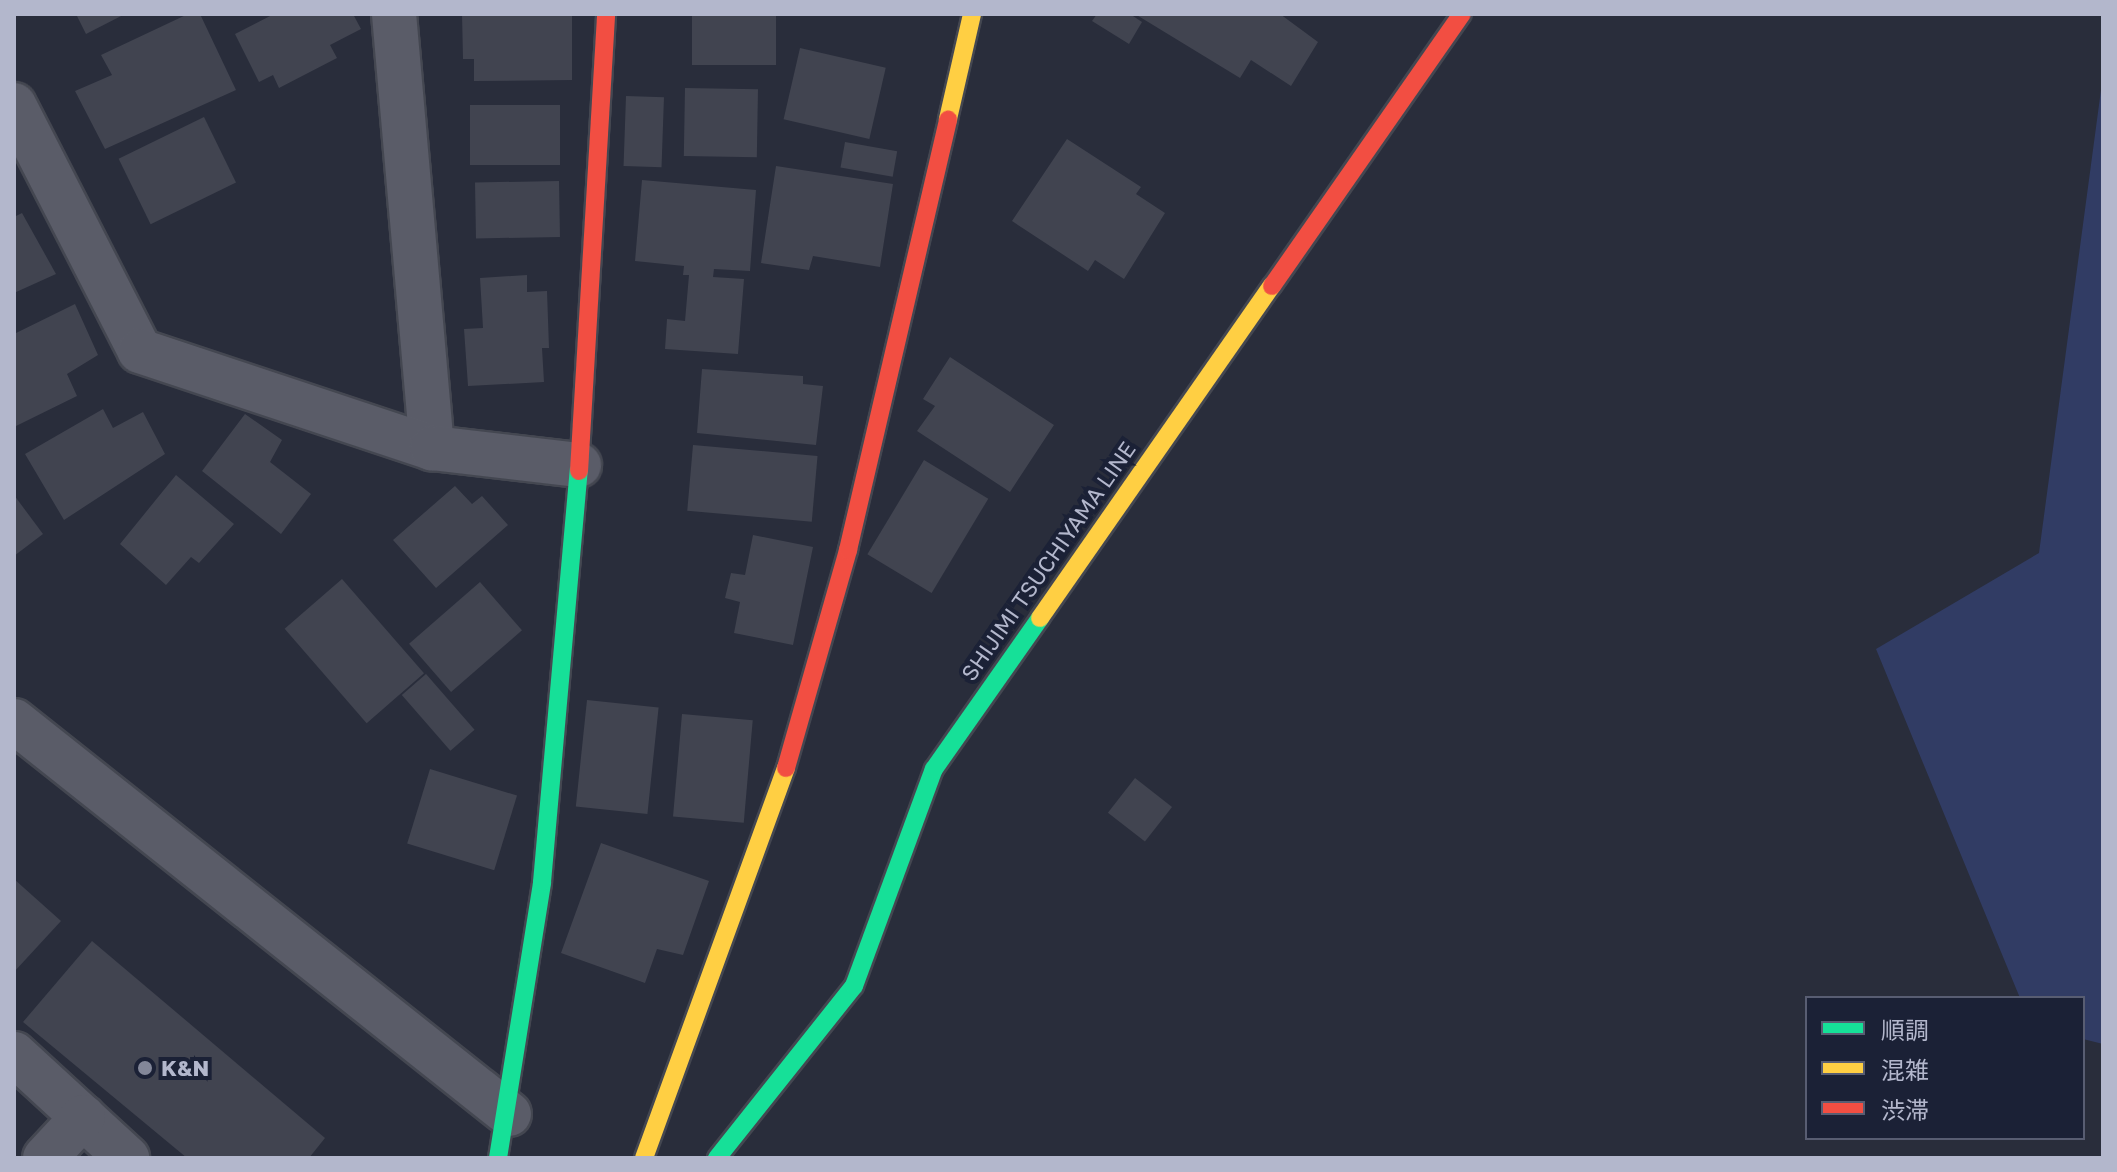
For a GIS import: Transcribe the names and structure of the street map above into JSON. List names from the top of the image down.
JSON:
{
  "streets": {
    "street": ["SHIJIMI TSUCHIYAMA LINE"]
  },
  "places": ["K&N"],
  "legend": ["順調", "混雑", "渋滞"]
}
